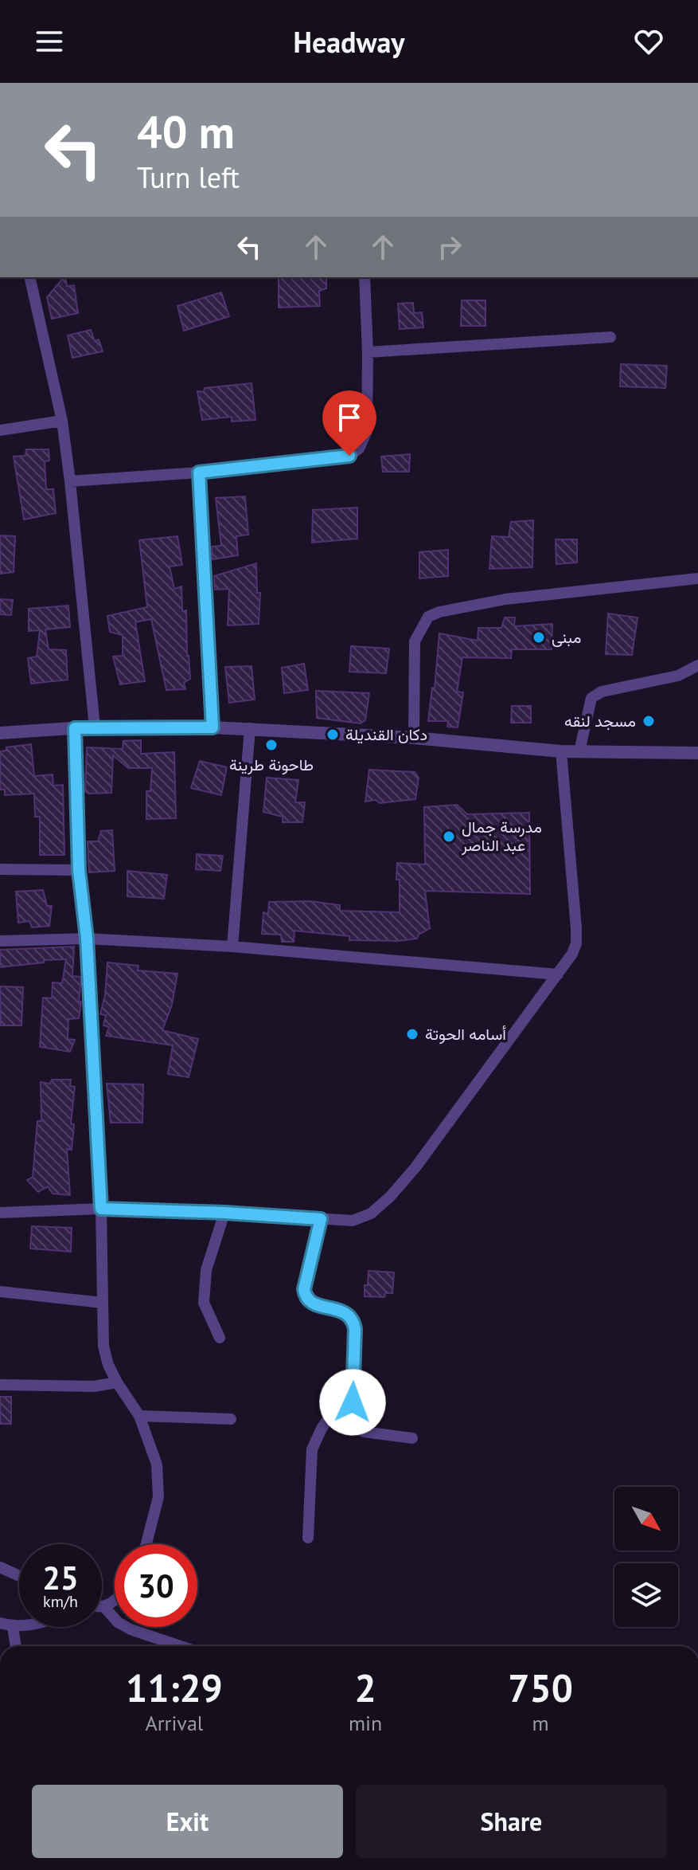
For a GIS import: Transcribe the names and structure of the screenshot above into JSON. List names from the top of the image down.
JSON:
{
  "places": [
    "مبنى",
    "مسجد لنقه",
    "دكان القنديلة",
    "طاحونة طرينة",
    "مدرسة جمال عبد الناصر",
    "أسامه الحوتة"
  ],
  "north": "bottom right",
  "page": {
    "header": "Headway",
    "turn": ["40 m", "Turn left"],
    "speed": "25 km/h",
    "limit": "30",
    "eta": [
      "11:29",
      "Arrival",
      "2",
      "min",
      "750",
      "m"
    ],
    "buttons": ["Exit", "Share"]
  }
}
